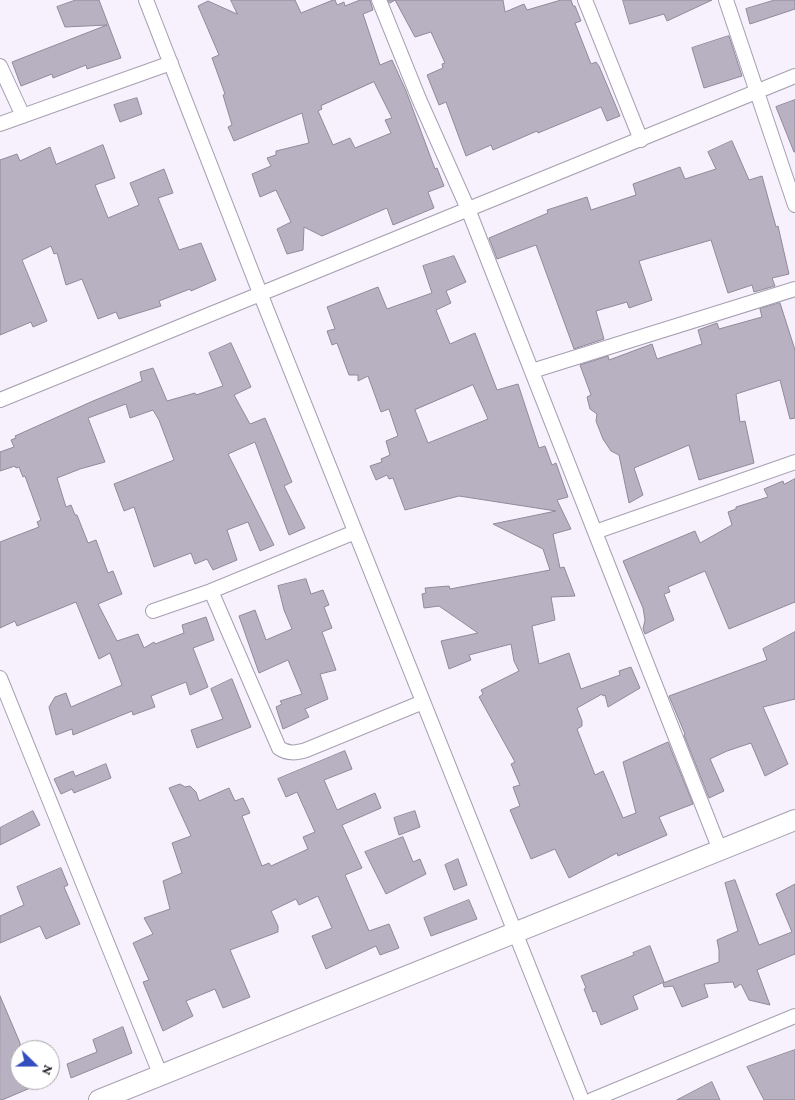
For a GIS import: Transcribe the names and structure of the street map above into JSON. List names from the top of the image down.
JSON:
{
  "north": "right"
}
